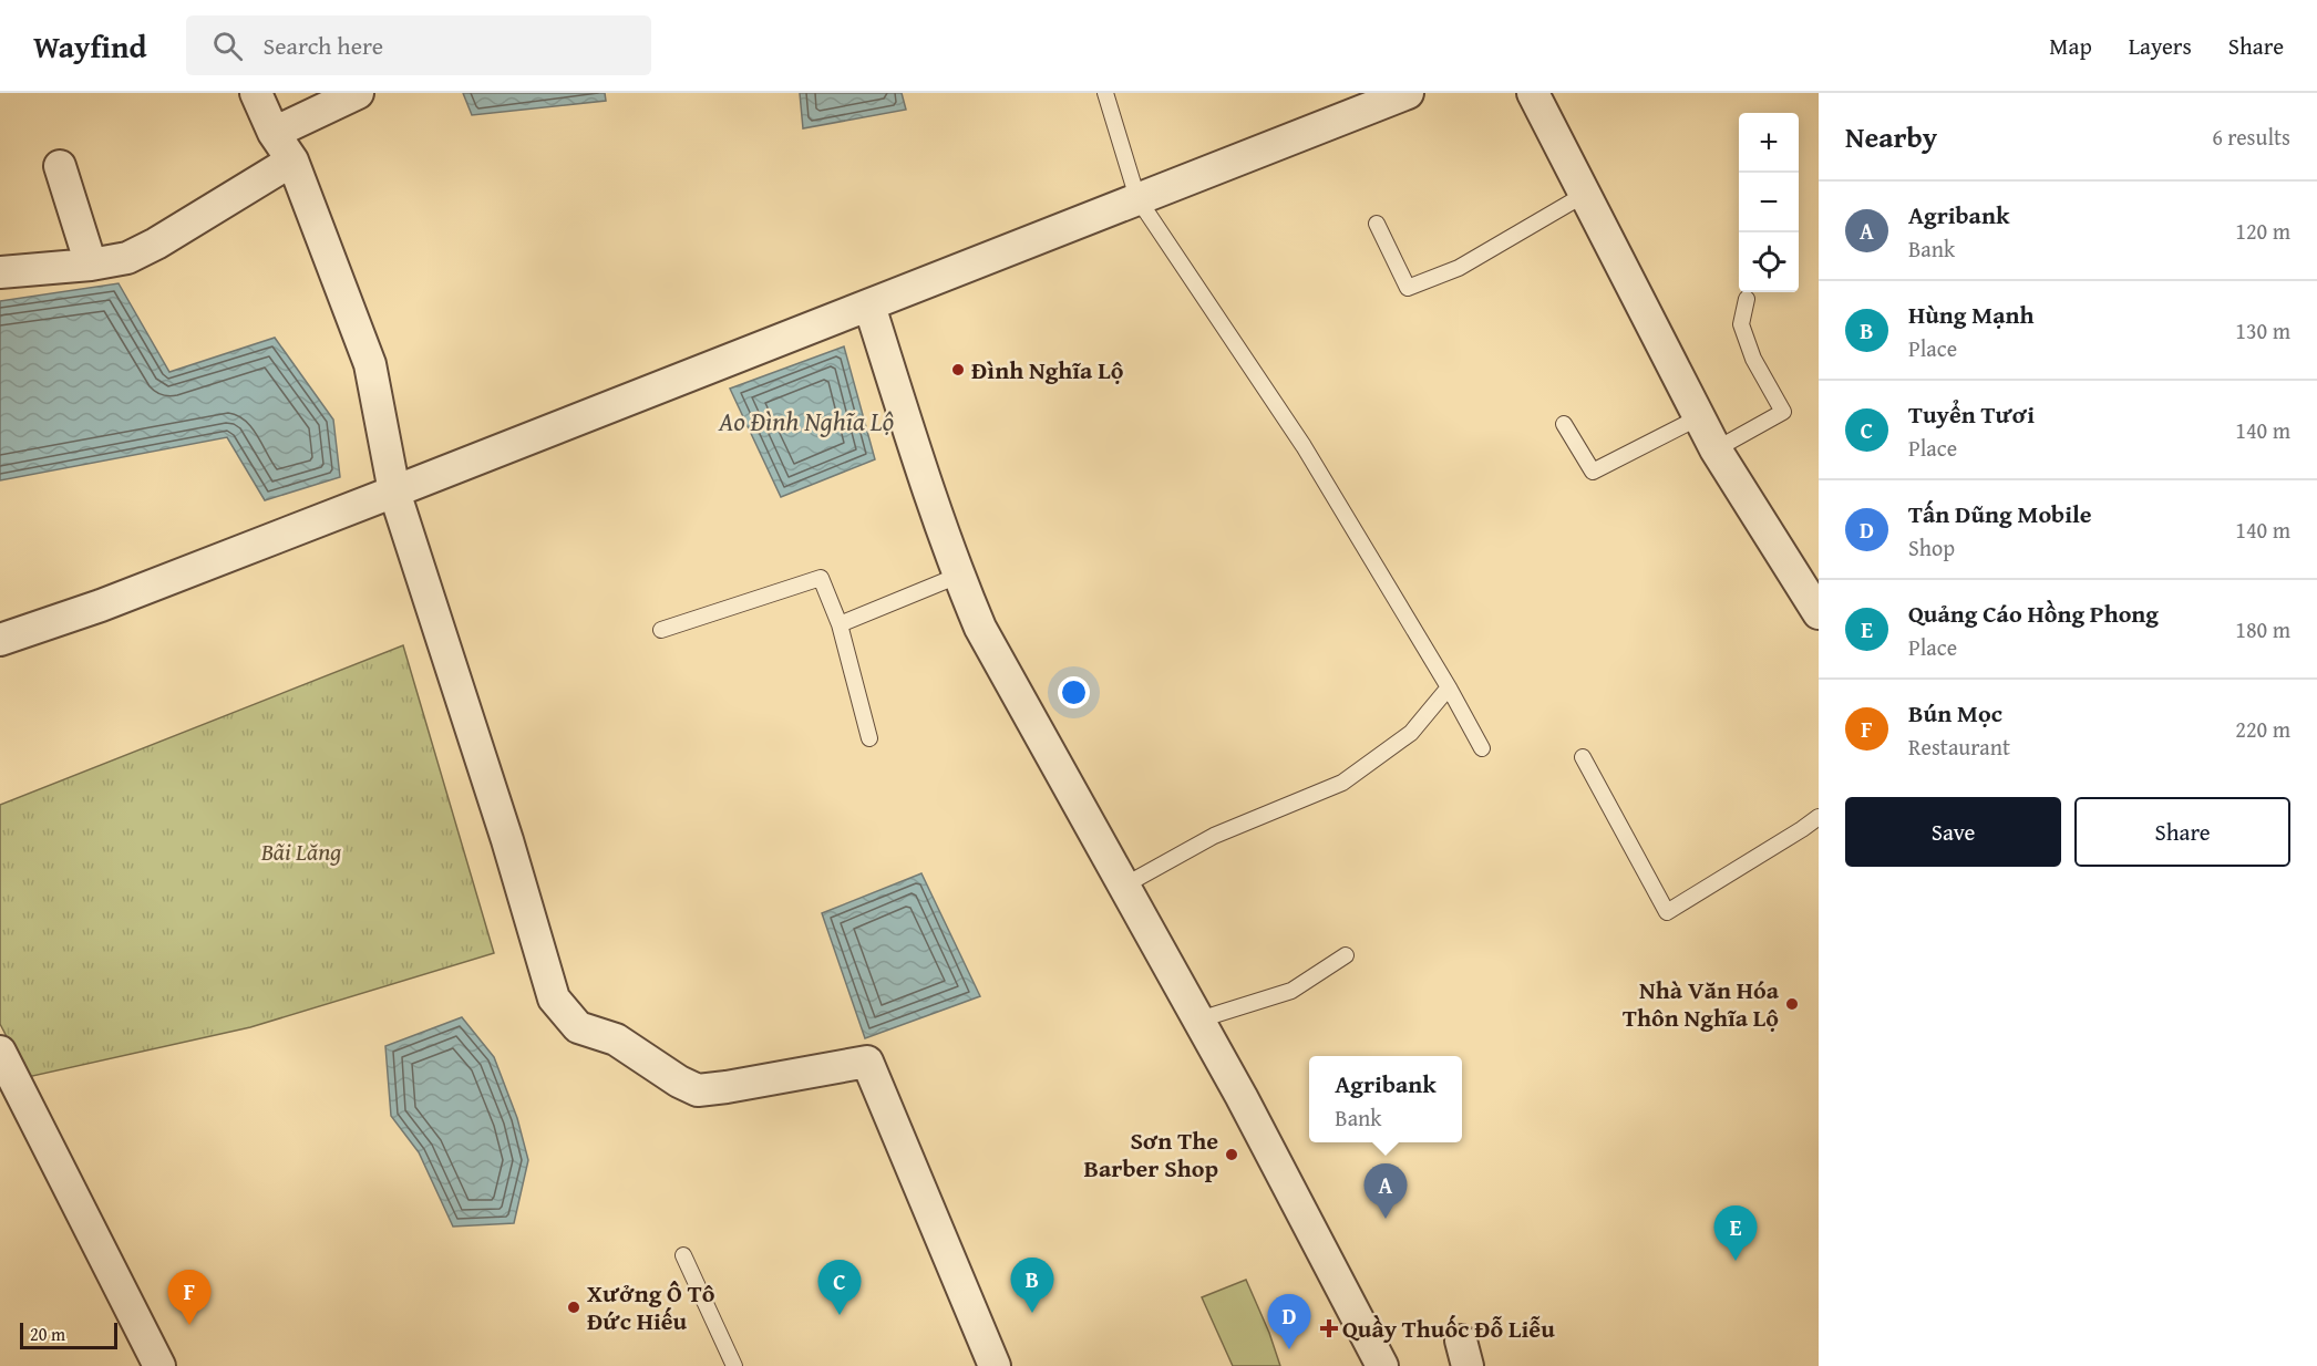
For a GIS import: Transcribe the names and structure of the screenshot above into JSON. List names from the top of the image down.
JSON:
{
  "water": ["Ao Đình Nghĩa Lộ"],
  "parks": ["Bãi Lăng"],
  "places": {
    "other": [
      "Đình Nghĩa Lộ",
      "Nhà Văn Hóa Thôn Nghĩa Lộ",
      "Sơn The Barber Shop",
      "Xưởng Ô Tô Đức Hiếu"
    ],
    "health": ["Quầy Thuốc Đỗ Liễu"]
  },
  "scale_bar": "20 m",
  "page": {
    "header": "Wayfind",
    "search": "Search here",
    "nav": ["Map", "Layers", "Share"],
    "heading": ["Nearby", "6 results"],
    "map_buttons": ["+", "−"],
    "list": [
      {
        "mark": "A",
        "name": "Agribank",
        "note": "Bank",
        "value": "120 m"
      },
      {
        "mark": "B",
        "name": "Hùng Mạnh",
        "note": "Place",
        "value": "130 m"
      },
      {
        "mark": "C",
        "name": "Tuyển Tươi",
        "note": "Place",
        "value": "140 m"
      },
      {
        "mark": "D",
        "name": "Tấn Dũng Mobile",
        "note": "Shop",
        "value": "140 m"
      },
      {
        "mark": "E",
        "name": "Quảng Cáo Hồng Phong",
        "note": "Place",
        "value": "180 m"
      },
      {
        "mark": "F",
        "name": "Bún Mọc",
        "note": "Restaurant",
        "value": "220 m"
      }
    ],
    "buttons": ["Save", "Share"],
    "popup": ["Agribank", "Bank"],
    "pins": [
      "A",
      "E",
      "B",
      "C",
      "F",
      "D"
    ],
    "scale": "20 m"
  }
}
